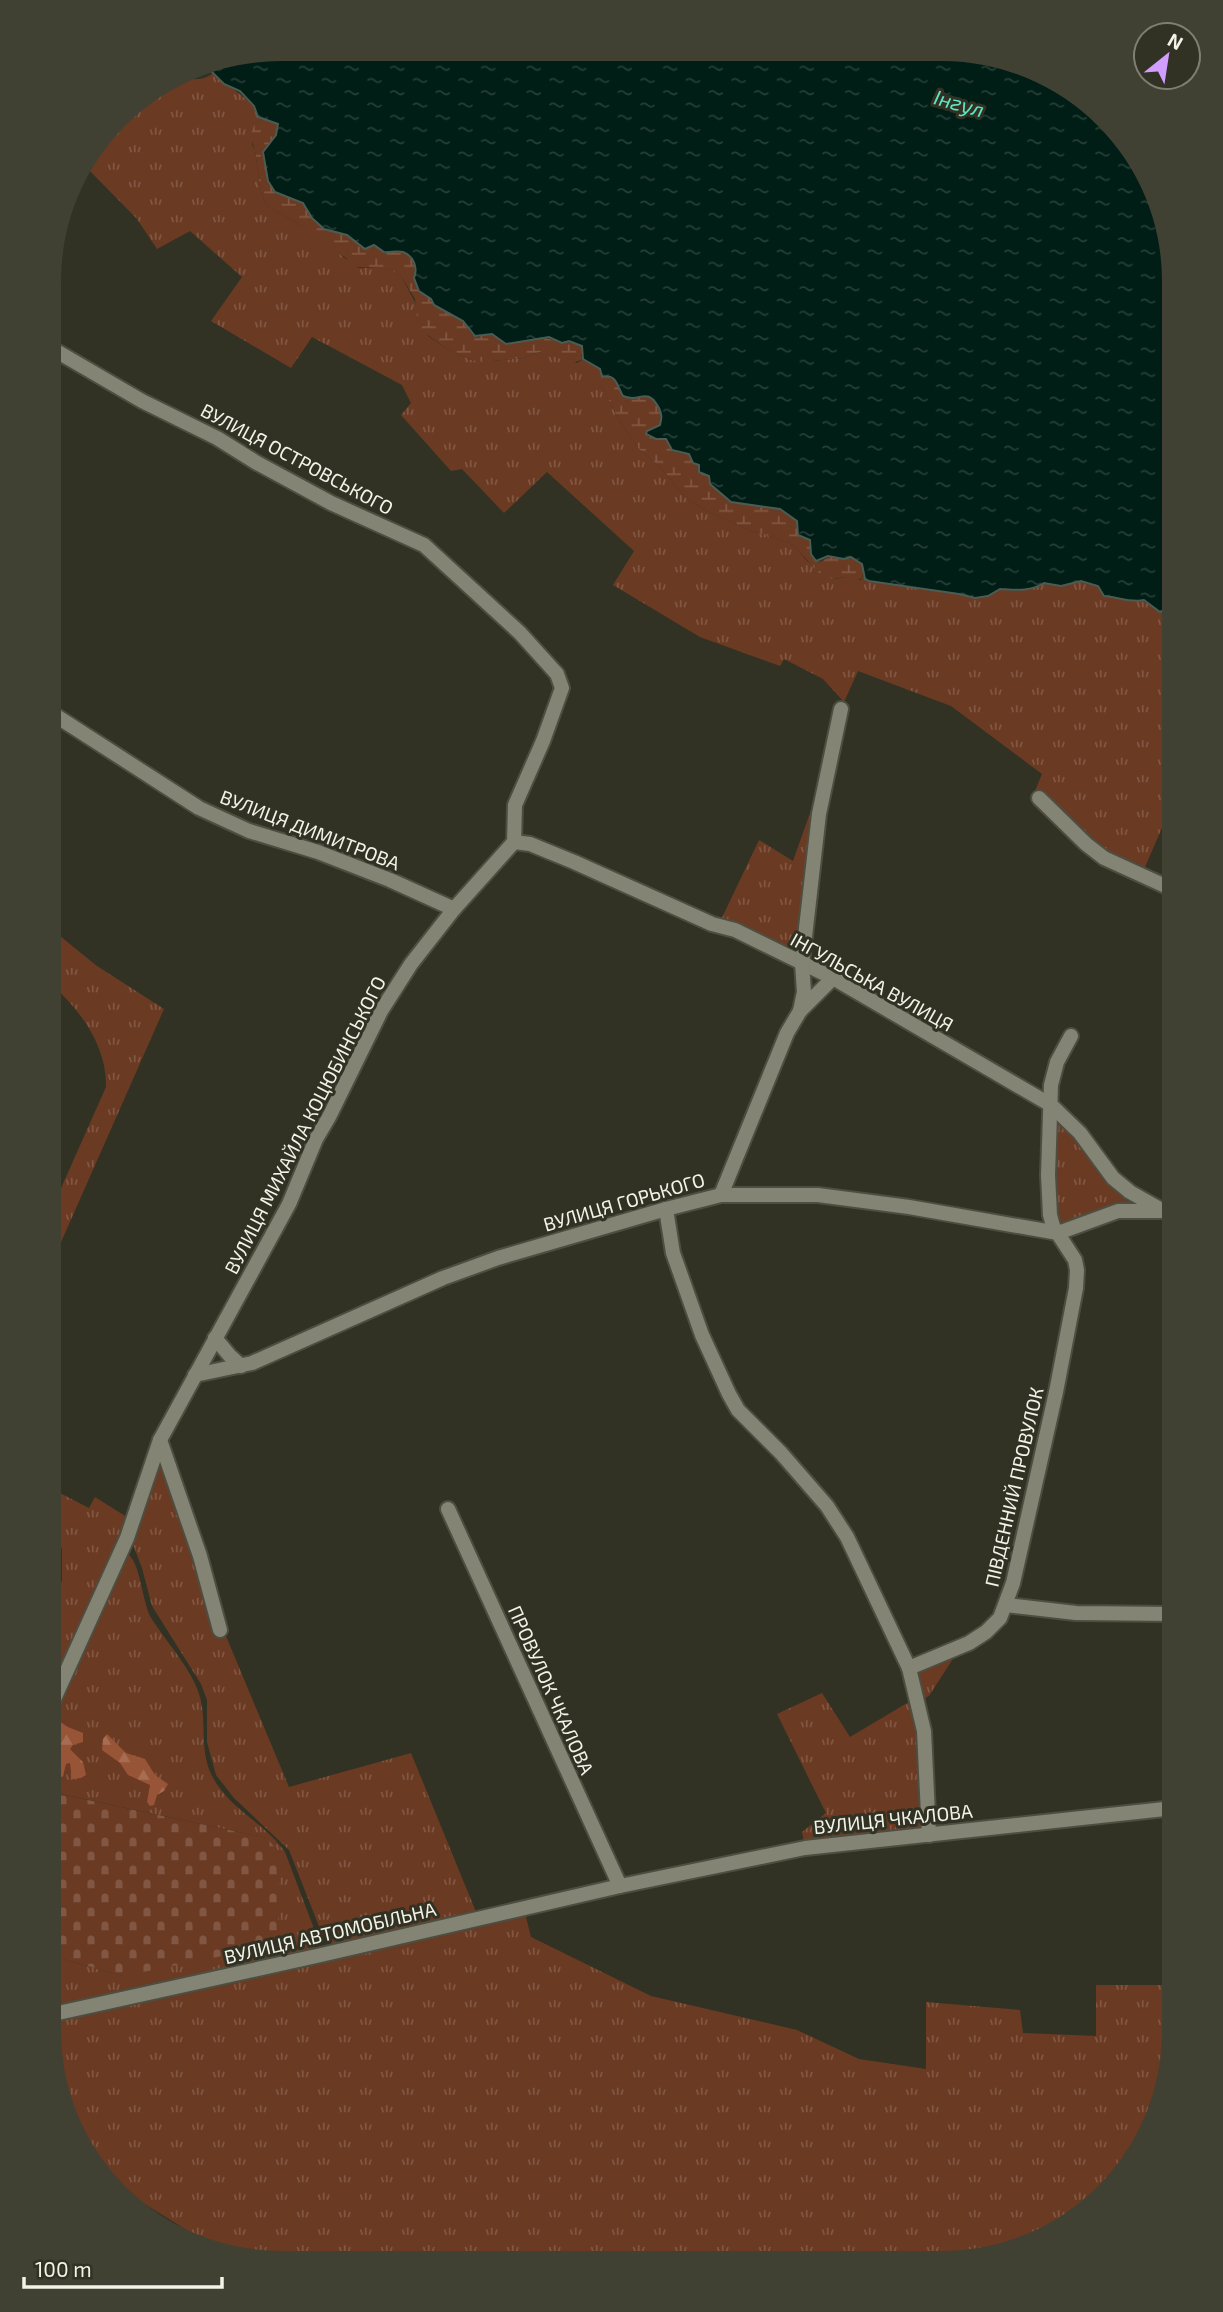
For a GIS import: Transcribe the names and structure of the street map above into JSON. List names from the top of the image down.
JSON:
{
  "streets": {
    "street": [
      "ВУЛИЦЯ ОСТРОВСЬКОГО",
      "ВУЛИЦЯ ДИМИТРОВА",
      "ІНГУЛЬСЬКА ВУЛИЦЯ",
      "ВУЛИЦЯ МИХАЙЛА КОЦЮБИНСЬКОГО",
      "ВУЛИЦЯ ГОРЬКОГО",
      "ПІВДЕННИЙ ПРОВУЛОК",
      "ПРОВУЛОК ЧКАЛОВА",
      "ВУЛИЦЯ ЧКАЛОВА",
      "ВУЛИЦЯ АВТОМОБІЛЬНА"
    ]
  },
  "crossings": [
    ["ВУЛИЦЯ ОСТРОВСЬКОГО", "ІНГУЛЬСЬКА ВУЛИЦЯ"],
    ["ВУЛИЦЯ ОСТРОВСЬКОГО", "ВУЛИЦЯ МИХАЙЛА КОЦЮБИНСЬКОГО"],
    ["ВУЛИЦЯ ДИМИТРОВА", "ВУЛИЦЯ МИХАЙЛА КОЦЮБИНСЬКОГО"],
    ["ІНГУЛЬСЬКА ВУЛИЦЯ", "ВУЛИЦЯ МИХАЙЛА КОЦЮБИНСЬКОГО"],
    ["ВУЛИЦЯ МИХАЙЛА КОЦЮБИНСЬКОГО", "ВУЛИЦЯ ГОРЬКОГО"],
    ["ПРОВУЛОК ЧКАЛОВА", "ВУЛИЦЯ ЧКАЛОВА"],
    ["ПРОВУЛОК ЧКАЛОВА", "ВУЛИЦЯ АВТОМОБІЛЬНА"],
    ["ВУЛИЦЯ ЧКАЛОВА", "ВУЛИЦЯ АВТОМОБІЛЬНА"]
  ],
  "water": ["Інгул"],
  "scale_bar": "100 m",
  "north": "top right"
}
